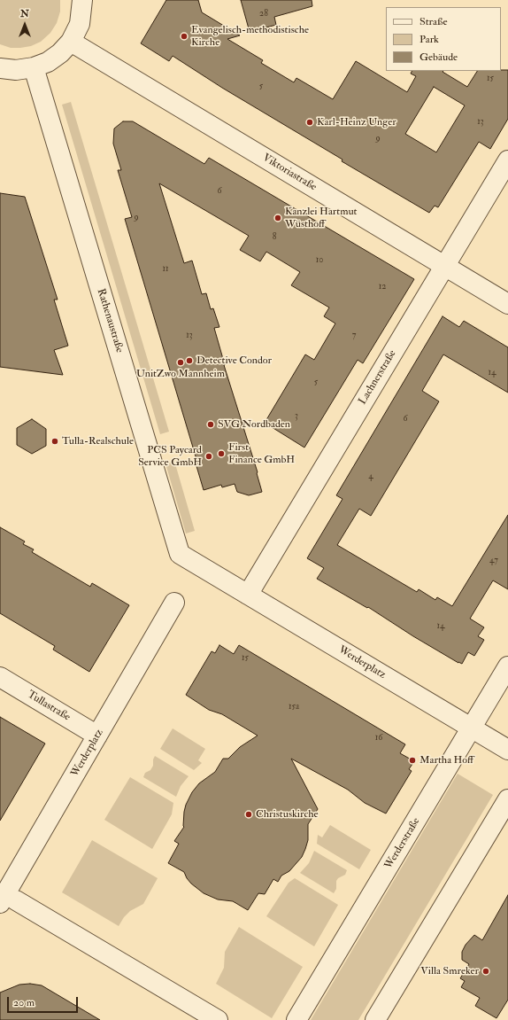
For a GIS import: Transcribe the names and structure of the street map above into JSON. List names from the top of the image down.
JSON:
{
  "streets": {
    "street": [
      "Viktoriastraße",
      "Rathenaustraße",
      "Lachnerstraße",
      "Werderplatz",
      "Tullastraße",
      "Werderstraße"
    ]
  },
  "crossings": [
    ["Viktoriastraße", "Lachnerstraße"],
    ["Rathenaustraße", "Werderplatz"],
    ["Lachnerstraße", "Werderplatz"],
    ["Werderplatz", "Tullastraße"],
    ["Werderplatz", "Werderstraße"]
  ],
  "places": [
    "Evangelisch-methodistische Kirche",
    "Karl-Heinz Unger",
    "Kanzlei Hartmut Wüsthoff",
    "Detective Condor",
    "UnitZwo Mannheim",
    "SVG Nordbaden",
    "Tulla-Realschule",
    "First Finance GmbH",
    "PCS Paycard Service GmbH",
    "Martha Hoff",
    "Christuskirche",
    "Villa Smreker"
  ],
  "house_numbers": [
    "28",
    "15",
    "5",
    "13",
    "9",
    "6",
    "9",
    "8",
    "10",
    "11",
    "12",
    "13",
    "7",
    "14",
    "5",
    "3",
    "6",
    "4",
    "47",
    "14",
    "15",
    "15a",
    "16"
  ],
  "legend": ["Straße", "Park", "Gebäude"],
  "scale_bar": "20 m",
  "north": "top"
}
